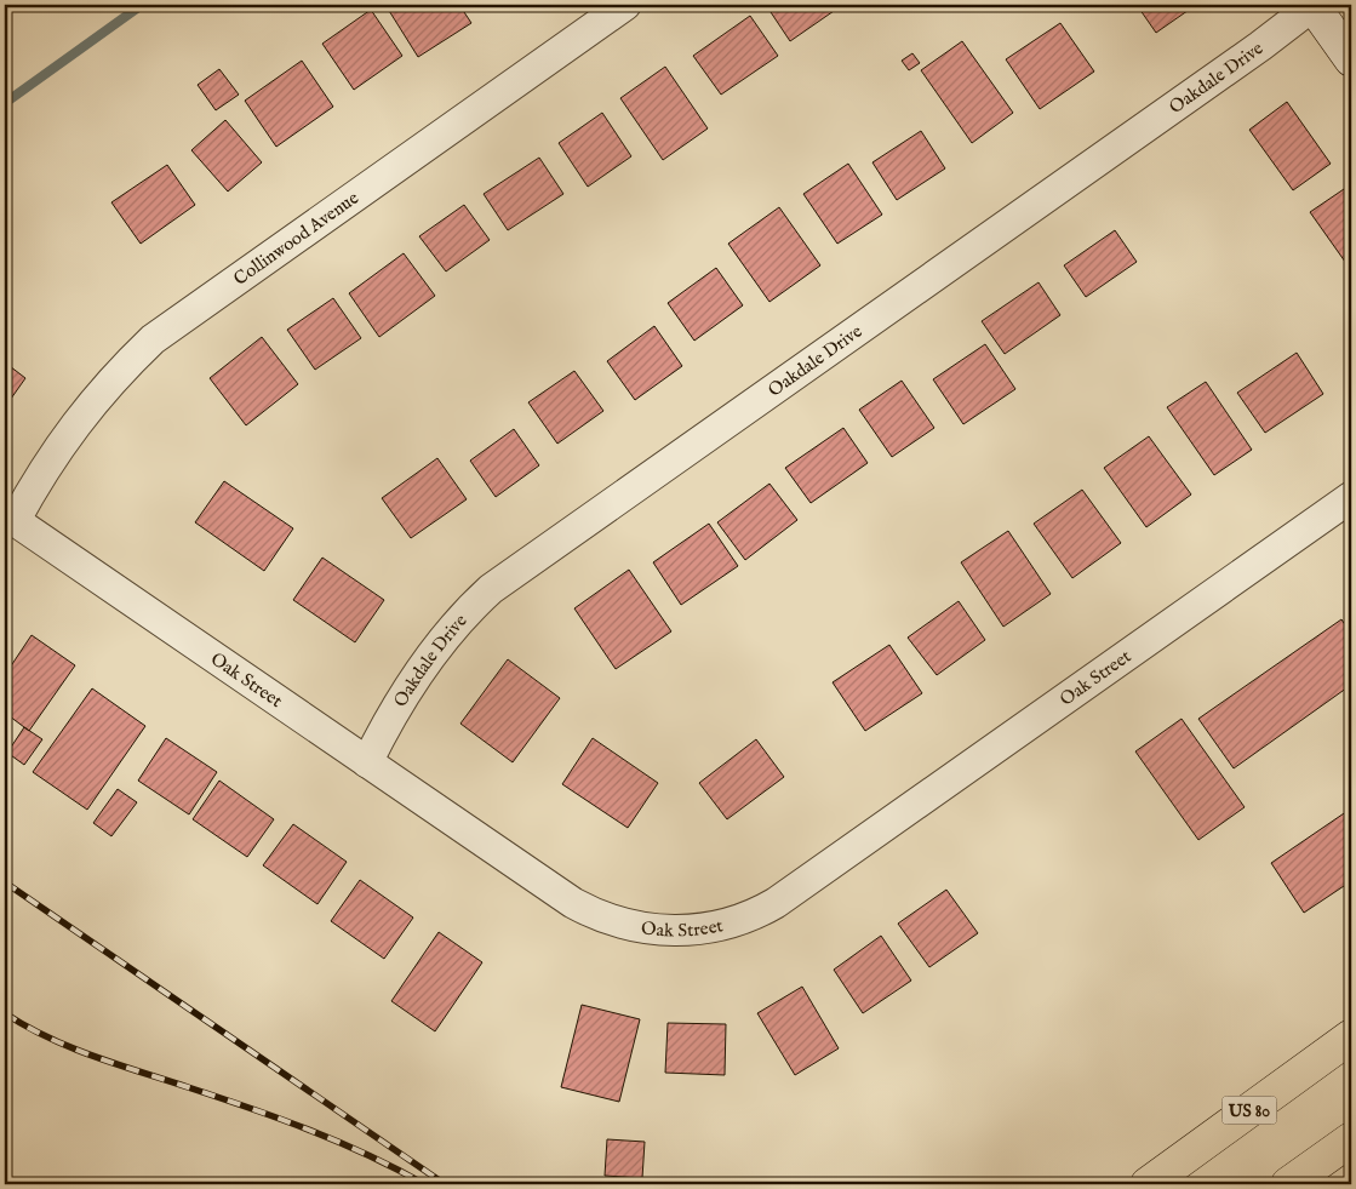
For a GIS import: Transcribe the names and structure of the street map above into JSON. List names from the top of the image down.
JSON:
{
  "streets": {
    "highway": ["US 80"],
    "street": ["Oakdale Drive", "Collinwood Avenue", "Oak Street"]
  },
  "crossings": [
    ["Oakdale Drive", "Oak Street"],
    ["Collinwood Avenue", "Oak Street"]
  ]
}
